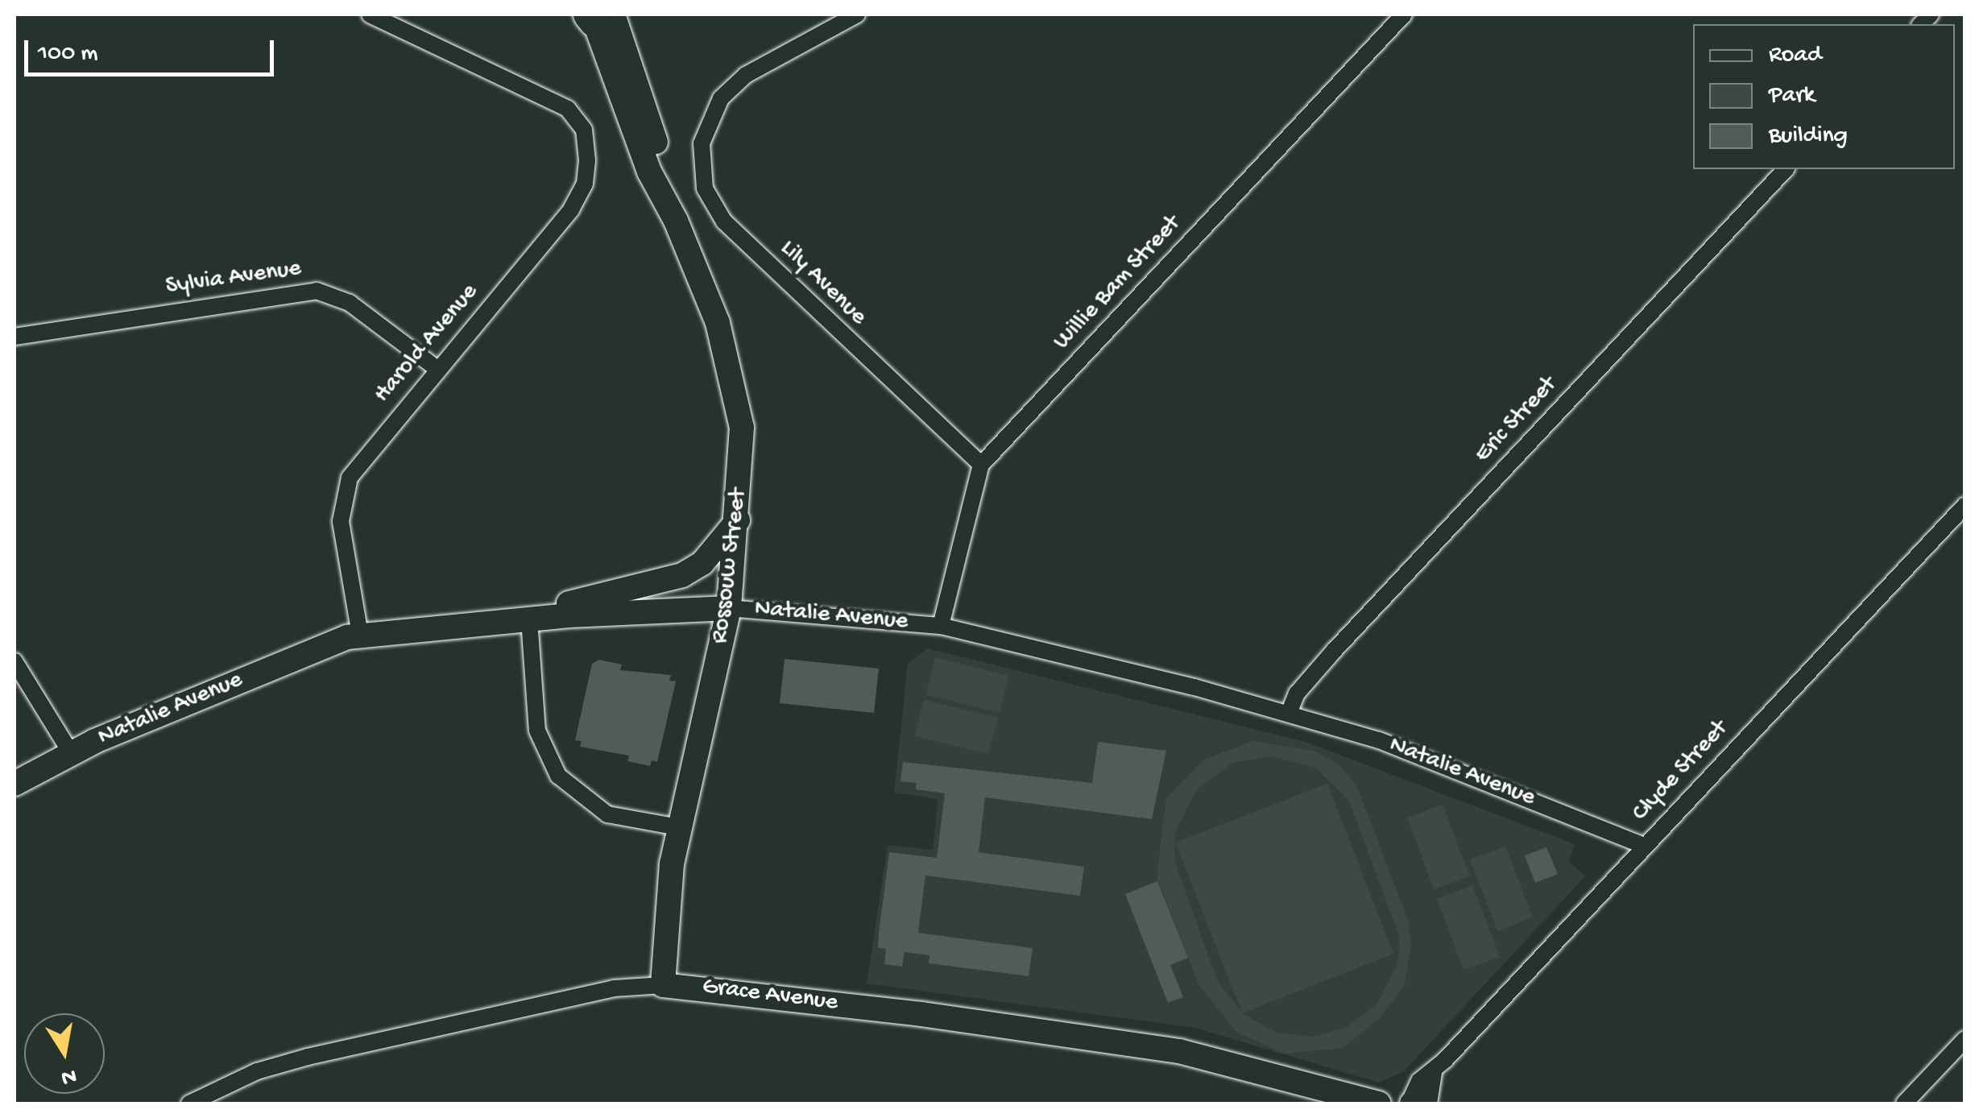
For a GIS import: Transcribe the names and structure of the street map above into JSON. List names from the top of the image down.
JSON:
{
  "streets": {
    "street": [
      "Sylvia Avenue",
      "Lily Avenue",
      "Willie Bam Street",
      "Harold Avenue",
      "Eric Street",
      "Rossouw Street",
      "Natalie Avenue",
      "Clyde Street",
      "Grace Avenue"
    ]
  },
  "crossings": [
    ["Sylvia Avenue", "Harold Avenue"],
    ["Lily Avenue", "Willie Bam Street"],
    ["Willie Bam Street", "Natalie Avenue"],
    ["Harold Avenue", "Natalie Avenue"],
    ["Eric Street", "Natalie Avenue"],
    ["Rossouw Street", "Natalie Avenue"],
    ["Rossouw Street", "Grace Avenue"],
    ["Natalie Avenue", "Clyde Street"]
  ],
  "legend": ["Road", "Park", "Building"],
  "scale_bar": "100 m",
  "north": "bottom"
}
